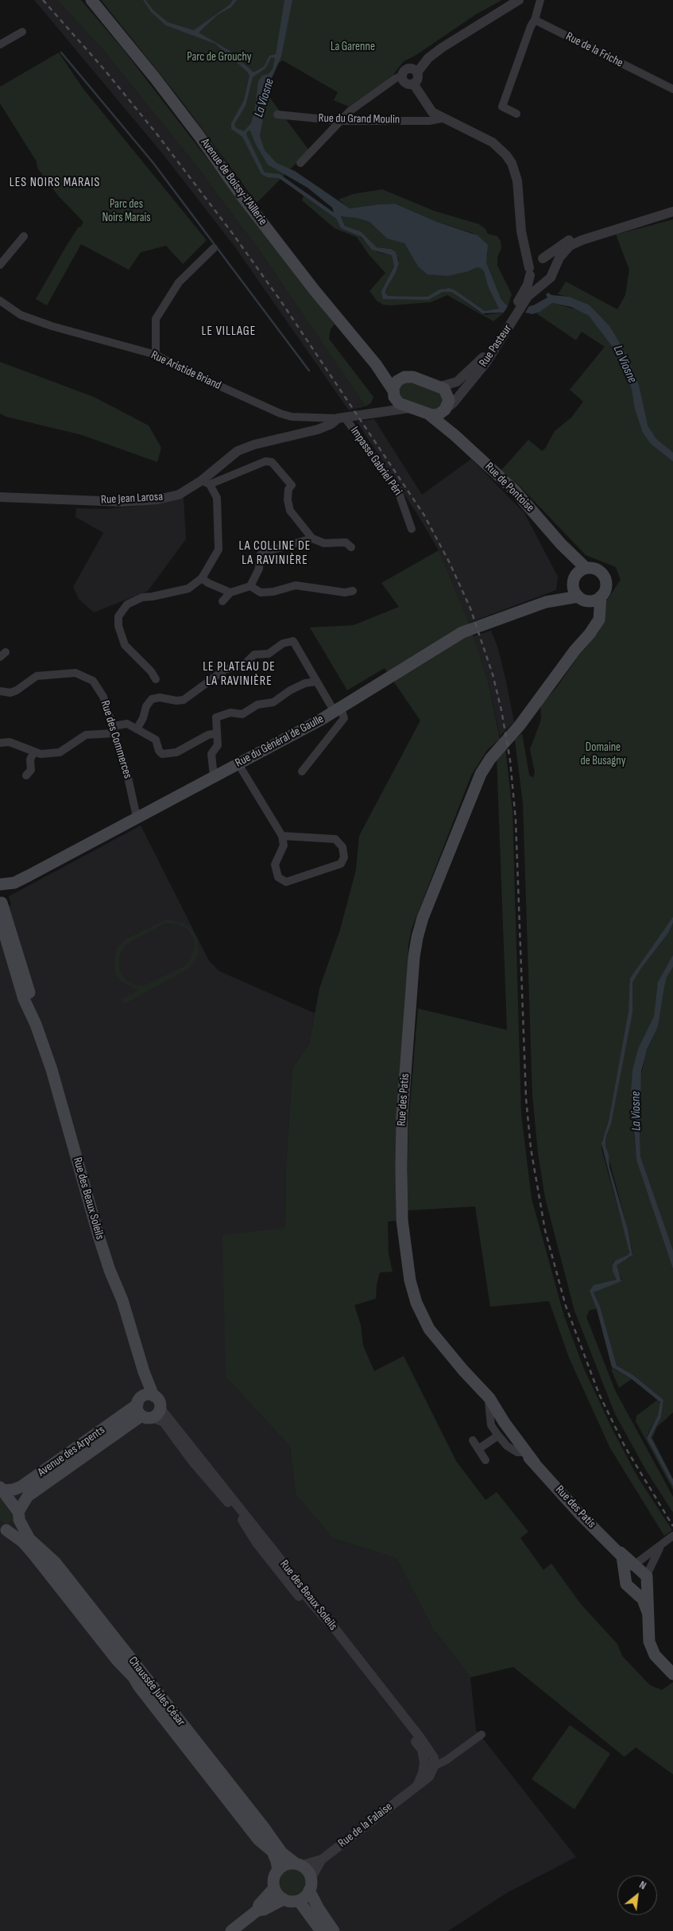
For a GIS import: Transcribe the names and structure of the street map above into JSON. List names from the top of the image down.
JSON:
{
  "streets": {
    "main road": [
      "Avenue de Boissy-l'Aillerie",
      "Rue de Pontoise",
      "Rue du Général de Gaulle",
      "Rue des Patis",
      "Rue des Beaux Soleils",
      "Avenue des Arpents",
      "Chaussée Jules César"
    ],
    "street": [
      "Rue de la Friche",
      "Rue du Grand Moulin",
      "Rue Pasteur",
      "Rue Aristide Briand",
      "Impasse Gabriel Péri",
      "Rue Jean Larosa",
      "Rue des Commerces",
      "Rue de la Falaise"
    ]
  },
  "crossings": [
    ["Avenue de Boissy-l'Aillerie", "Rue Pasteur"],
    ["Avenue de Boissy-l'Aillerie", "Rue Aristide Briand"],
    ["Avenue de Boissy-l'Aillerie", "Rue de Pontoise"],
    ["Rue Aristide Briand", "Impasse Gabriel Péri"],
    ["Rue Aristide Briand", "Rue de Pontoise"],
    ["Rue Aristide Briand", "Rue Jean Larosa"],
    ["Impasse Gabriel Péri", "Rue Jean Larosa"],
    ["Rue de Pontoise", "Rue du Général de Gaulle"],
    ["Rue de Pontoise", "Rue des Patis"],
    ["Rue des Commerces", "Rue du Général de Gaulle"],
    ["Rue du Général de Gaulle", "Rue des Patis"],
    ["Rue du Général de Gaulle", "Rue des Beaux Soleils"],
    ["Rue des Beaux Soleils", "Avenue des Arpents"],
    ["Avenue des Arpents", "Chaussée Jules César"],
    ["Chaussée Jules César", "Rue de la Falaise"]
  ],
  "districts": [
    "LES NOIRS MARAIS",
    "LE VILLAGE",
    "LA COLLINE DE LA RAVINIÈRE",
    "LE PLATEAU DE LA RAVINIÈRE"
  ],
  "water": ["La Viosne"],
  "parks": [
    "La Garenne",
    "Parc de Grouchy",
    "Parc des Noirs Marais",
    "Domaine de Busagny"
  ],
  "north": "top right"
}
